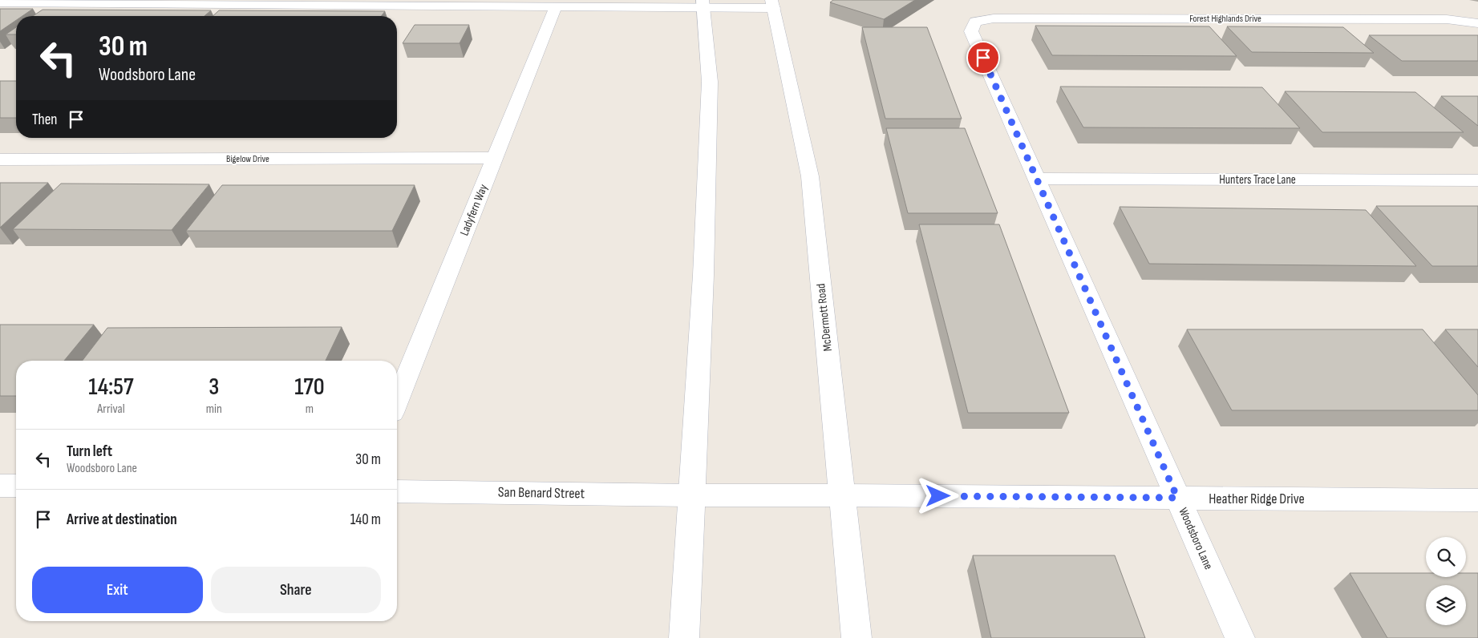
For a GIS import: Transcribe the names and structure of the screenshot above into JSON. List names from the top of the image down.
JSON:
{
  "streets": {
    "street": [
      "Forest Highlands Drive",
      "Bigelow Drive",
      "Hunters Trace Lane",
      "Ladyfern Way",
      "McDermott Road",
      "San Benard Street",
      "Heather Ridge Drive",
      "Woodsboro Lane"
    ]
  },
  "crossings": [
    ["Forest Highlands Drive", "Woodsboro Lane"],
    ["Bigelow Drive", "Ladyfern Way"],
    ["Hunters Trace Lane", "Woodsboro Lane"],
    ["McDermott Road", "San Benard Street"],
    ["McDermott Road", "Heather Ridge Drive"],
    ["San Benard Street", "Heather Ridge Drive"],
    ["Heather Ridge Drive", "Woodsboro Lane"]
  ],
  "page": {
    "turn": ["30 m", "Woodsboro Lane"],
    "then": "Then",
    "eta": [
      "14:57",
      "Arrival",
      "3",
      "min",
      "170",
      "m"
    ],
    "list": [
      {
        "name": "Turn left",
        "note": "Woodsboro Lane",
        "value": "30 m"
      },
      {
        "name": "Arrive at destination",
        "value": "140 m"
      }
    ],
    "buttons": ["Exit", "Share"]
  }
}
